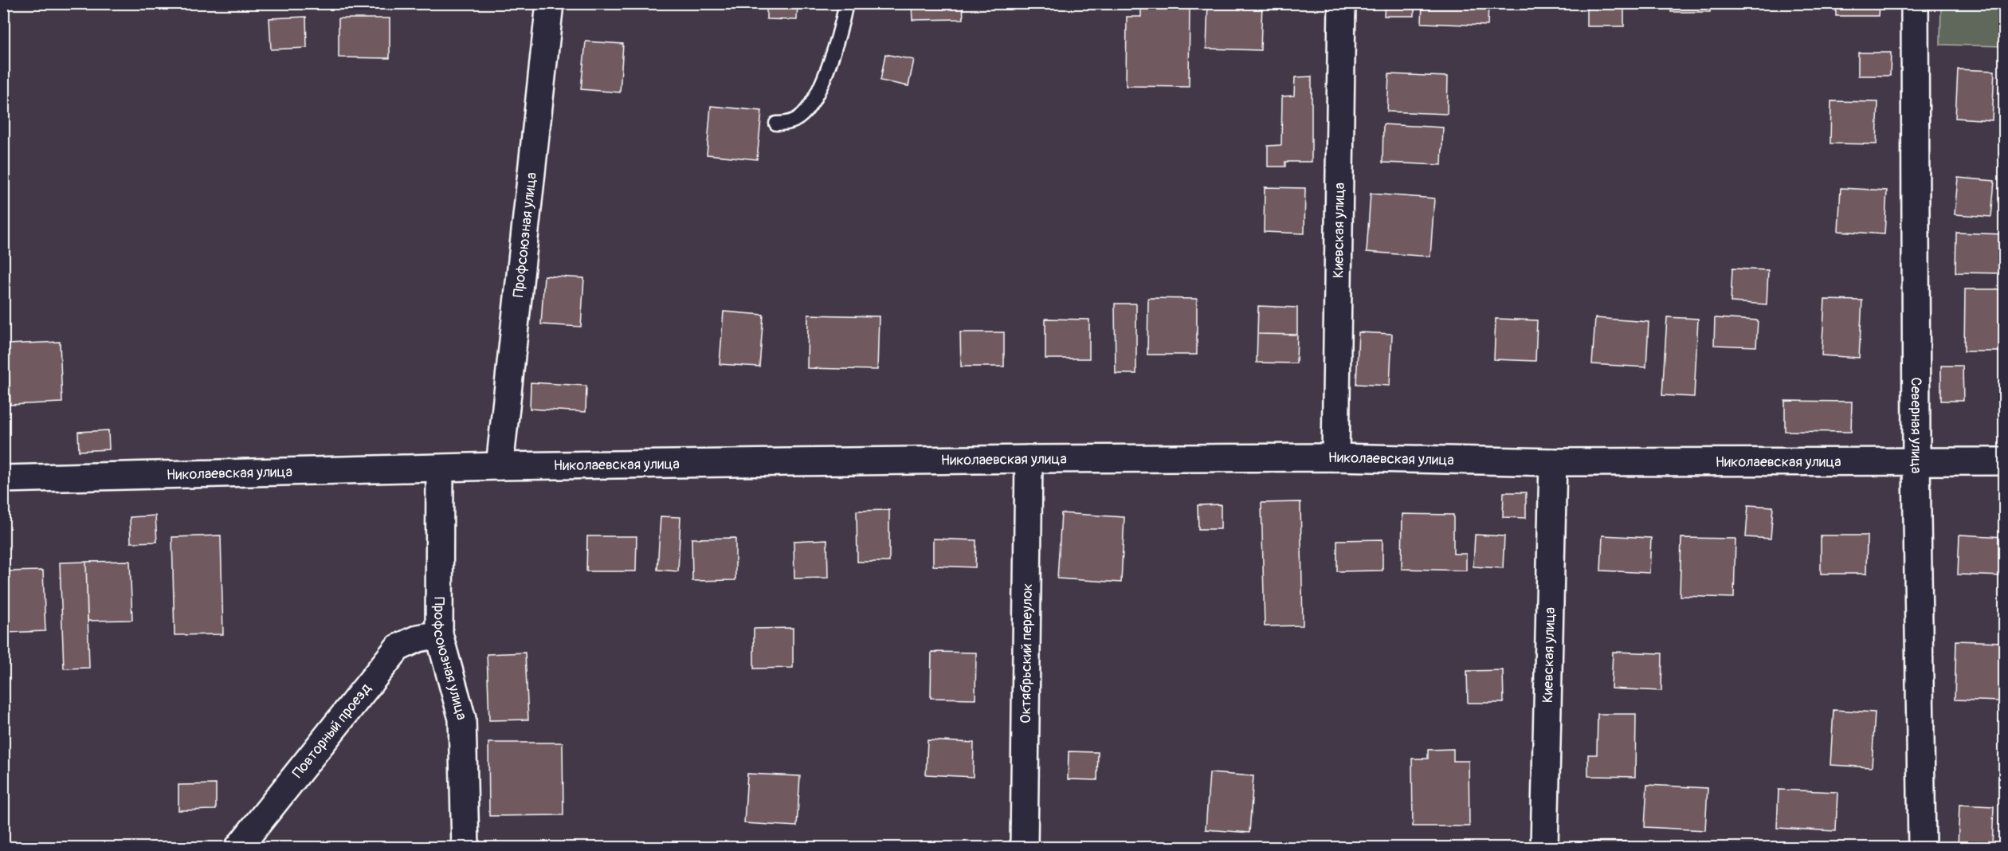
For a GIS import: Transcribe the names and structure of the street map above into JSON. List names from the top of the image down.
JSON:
{
  "streets": {
    "street": [
      "Киевская улица",
      "Профсоюзная улица",
      "Северная улица",
      "Николаевская улица",
      "Октябрьский переулок",
      "Повторный проезд"
    ]
  },
  "crossings": [
    ["Киевская улица", "Николаевская улица"],
    ["Профсоюзная улица", "Николаевская улица"],
    ["Профсоюзная улица", "Повторный проезд"],
    ["Северная улица", "Николаевская улица"],
    ["Николаевская улица", "Октябрьский переулок"]
  ]
}
